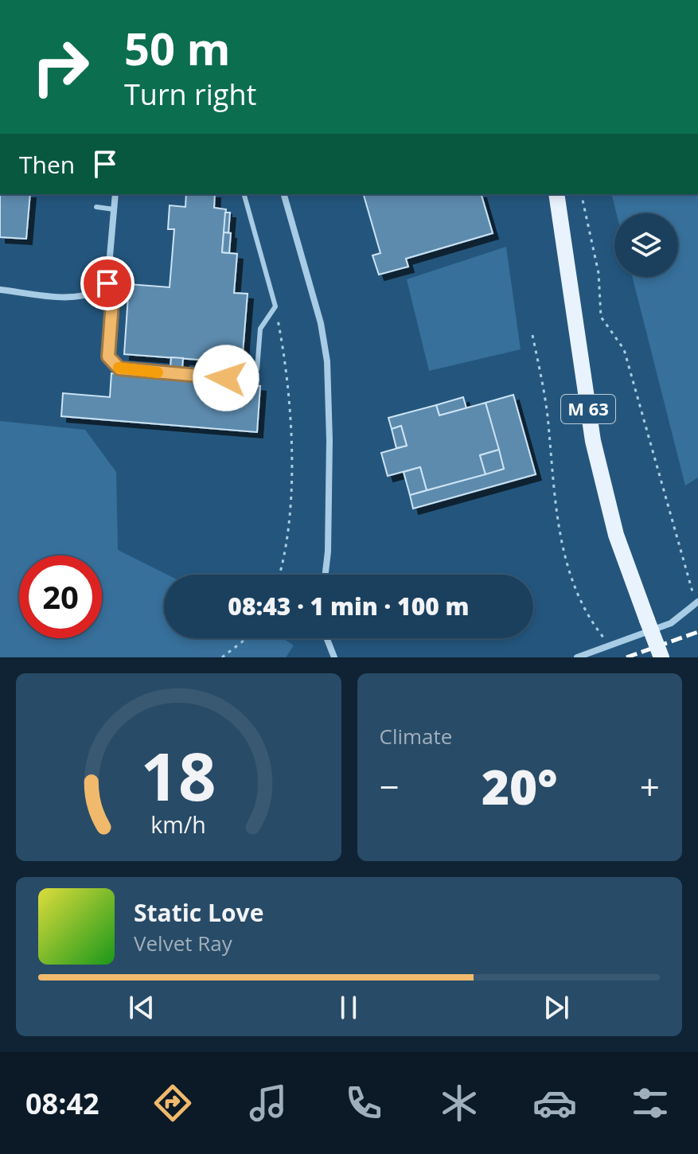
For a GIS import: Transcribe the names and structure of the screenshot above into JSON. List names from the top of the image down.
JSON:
{
  "streets": {
    "main road": ["M 63"]
  },
  "page": {
    "turn": ["50 m", "Turn right"],
    "then": "Then",
    "limit": "20",
    "trip": "08:43 · 1 min · 100 m",
    "tile": "Climate",
    "heat": ["−", "20°", "+"],
    "song": ["Static Love", "Velvet Ray"],
    "tabs": "08:42",
    "gauge": ["18", "km/h"]
  }
}
